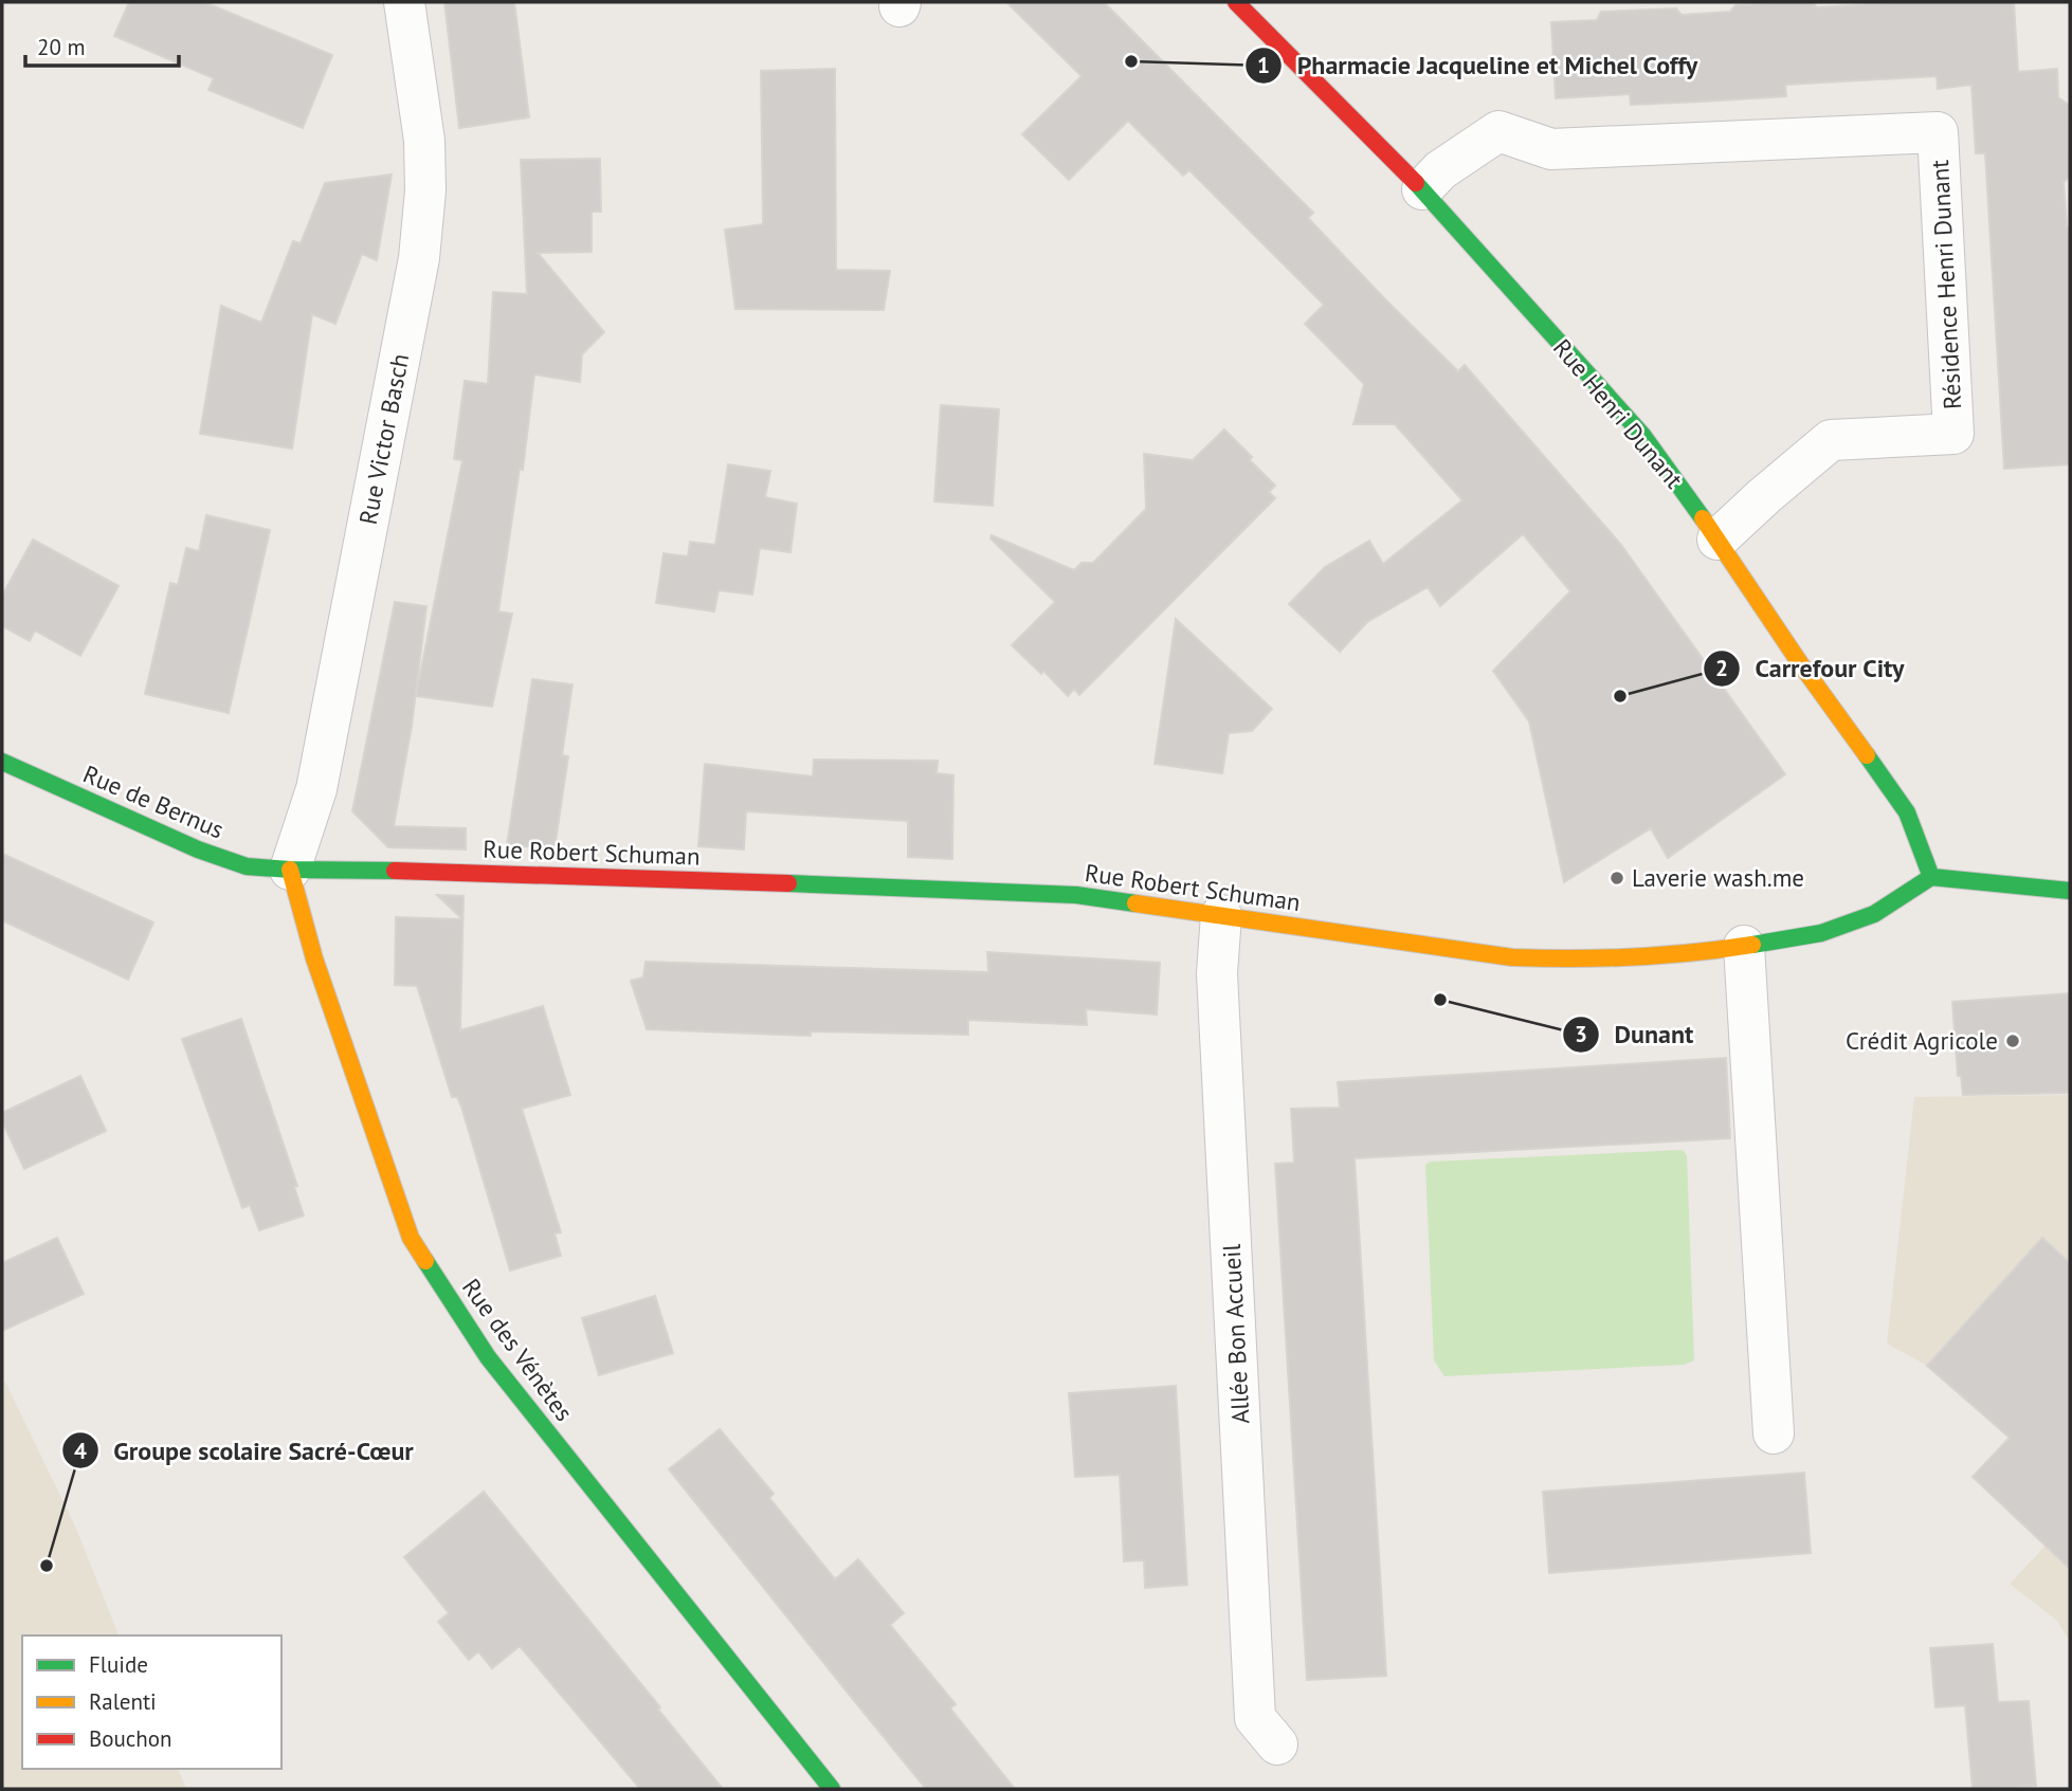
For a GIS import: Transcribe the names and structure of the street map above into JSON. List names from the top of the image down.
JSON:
{
  "streets": {
    "street": [
      "Résidence Henri Dunant",
      "Rue Henri Dunant",
      "Rue Victor Basch",
      "Rue de Bernus",
      "Rue Robert Schuman",
      "Allée Bon Accueil",
      "Rue des Vénètes"
    ]
  },
  "crossings": [
    ["Résidence Henri Dunant", "Rue Henri Dunant"],
    ["Rue Henri Dunant", "Rue Robert Schuman"],
    ["Rue Victor Basch", "Rue de Bernus"],
    ["Rue Victor Basch", "Rue Robert Schuman"],
    ["Rue Victor Basch", "Rue des Vénètes"],
    ["Rue de Bernus", "Rue Robert Schuman"],
    ["Rue de Bernus", "Rue des Vénètes"],
    ["Rue Robert Schuman", "Allée Bon Accueil"],
    ["Rue Robert Schuman", "Rue des Vénètes"]
  ],
  "places": [
    "Pharmacie Jacqueline et Michel Coffy",
    "Carrefour City",
    "Laverie wash.me",
    "Dunant",
    "Crédit Agricole",
    "Groupe scolaire Sacré-Cœur"
  ],
  "legend": ["Fluide", "Ralenti", "Bouchon"],
  "scale_bar": "20 m"
}
